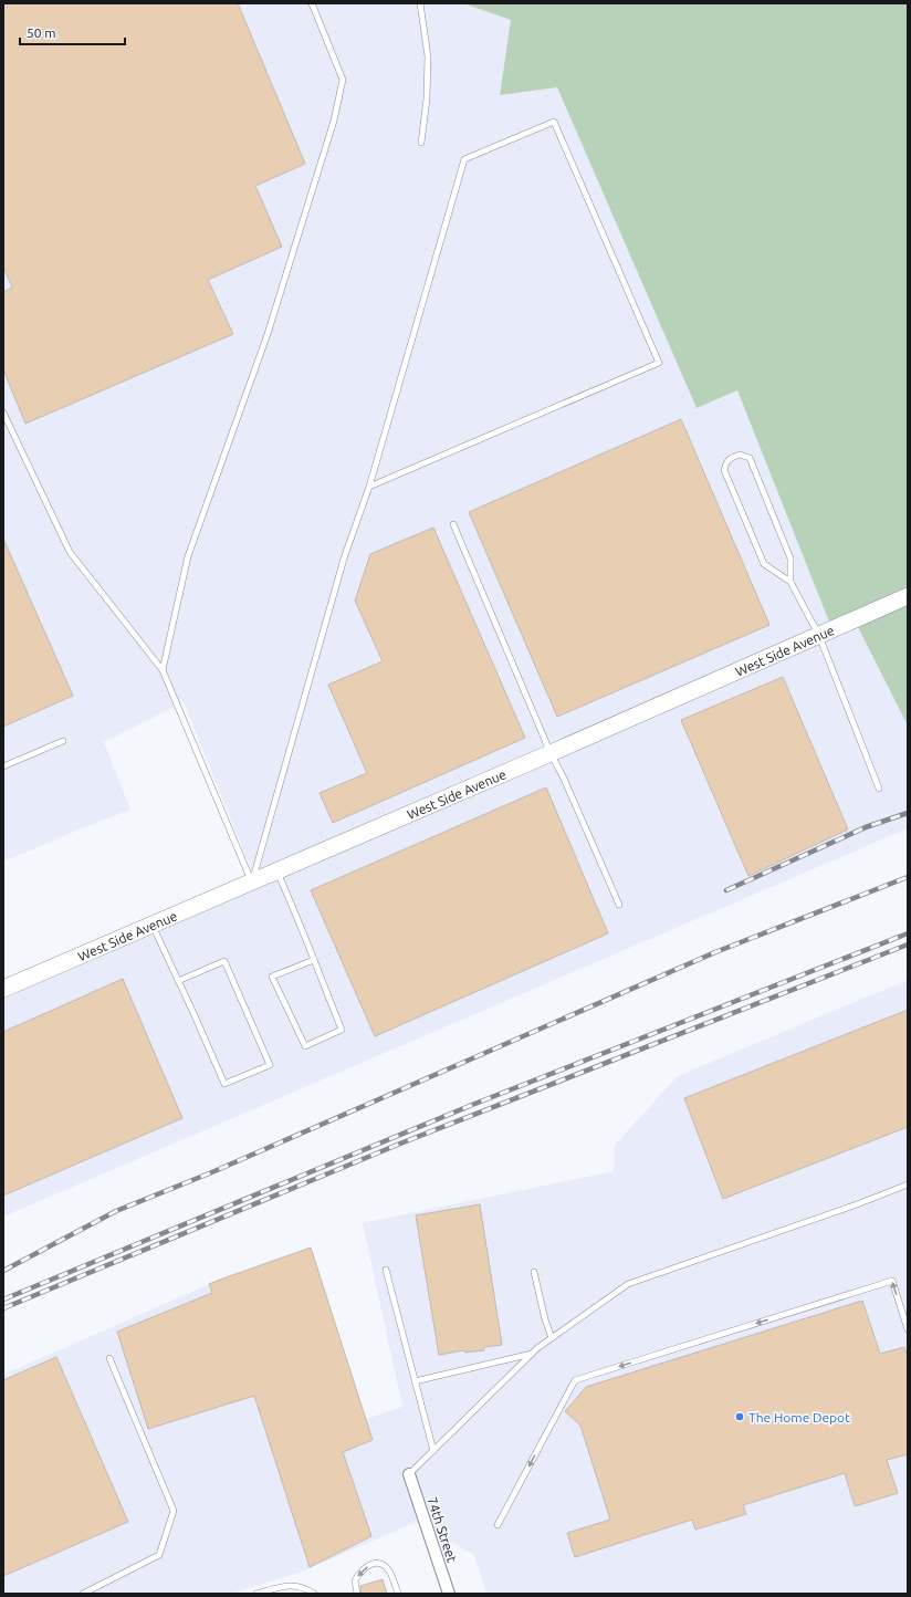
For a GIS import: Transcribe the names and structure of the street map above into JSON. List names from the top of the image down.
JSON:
{
  "streets": {
    "street": ["West Side Avenue", "74th Street"]
  },
  "places": ["The Home Depot"],
  "scale_bar": "50 m"
}
